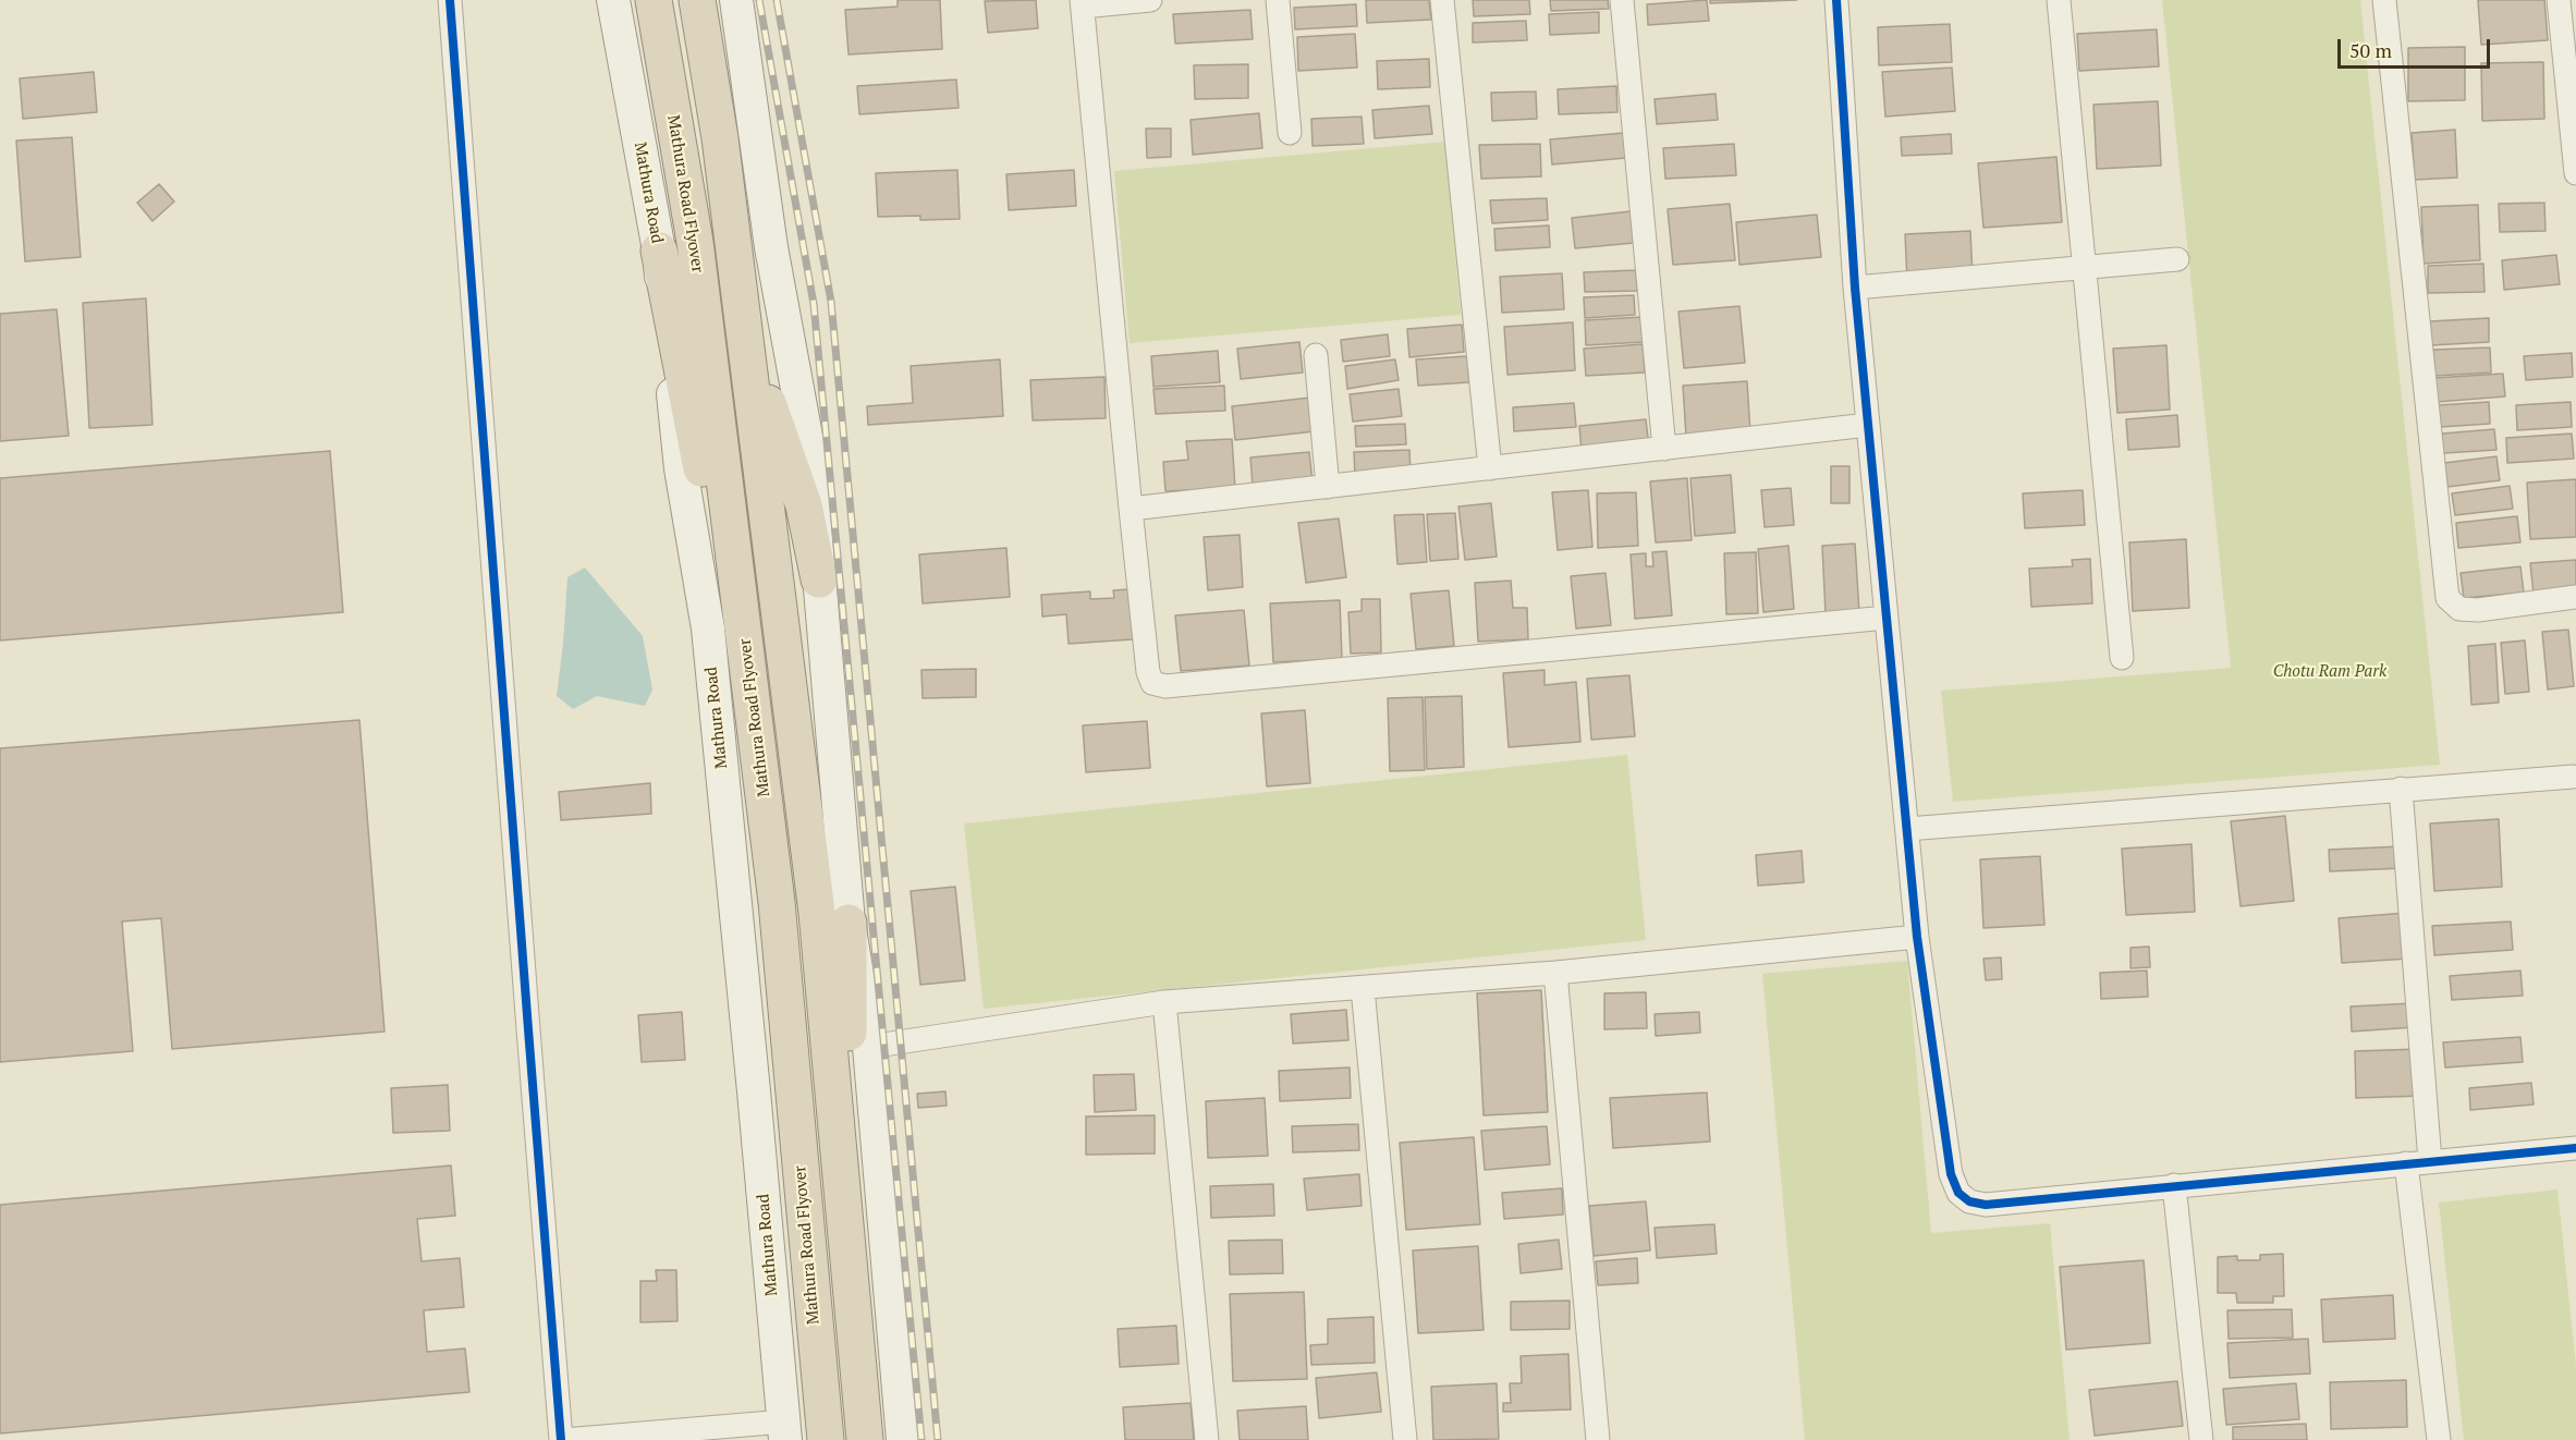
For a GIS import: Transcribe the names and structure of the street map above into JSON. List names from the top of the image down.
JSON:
{
  "streets": {
    "highway": ["Mathura Road Flyover"],
    "main road": ["Mathura Road"]
  },
  "parks": ["Chotu Ram Park"],
  "scale_bar": "50 m"
}
